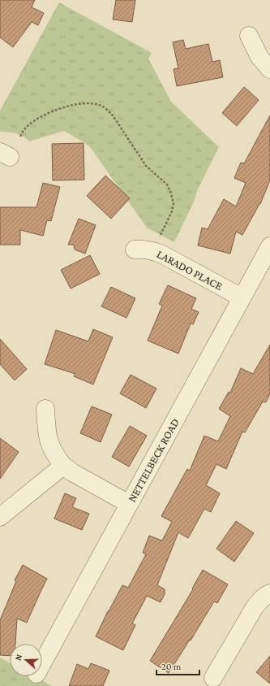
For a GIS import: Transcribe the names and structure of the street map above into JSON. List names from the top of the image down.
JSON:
{
  "streets": {
    "street": ["LARADO PLACE", "NETTELBECK ROAD"]
  },
  "crossings": [
    ["LARADO PLACE", "NETTELBECK ROAD"]
  ],
  "scale_bar": "20 m",
  "north": "left"
}
